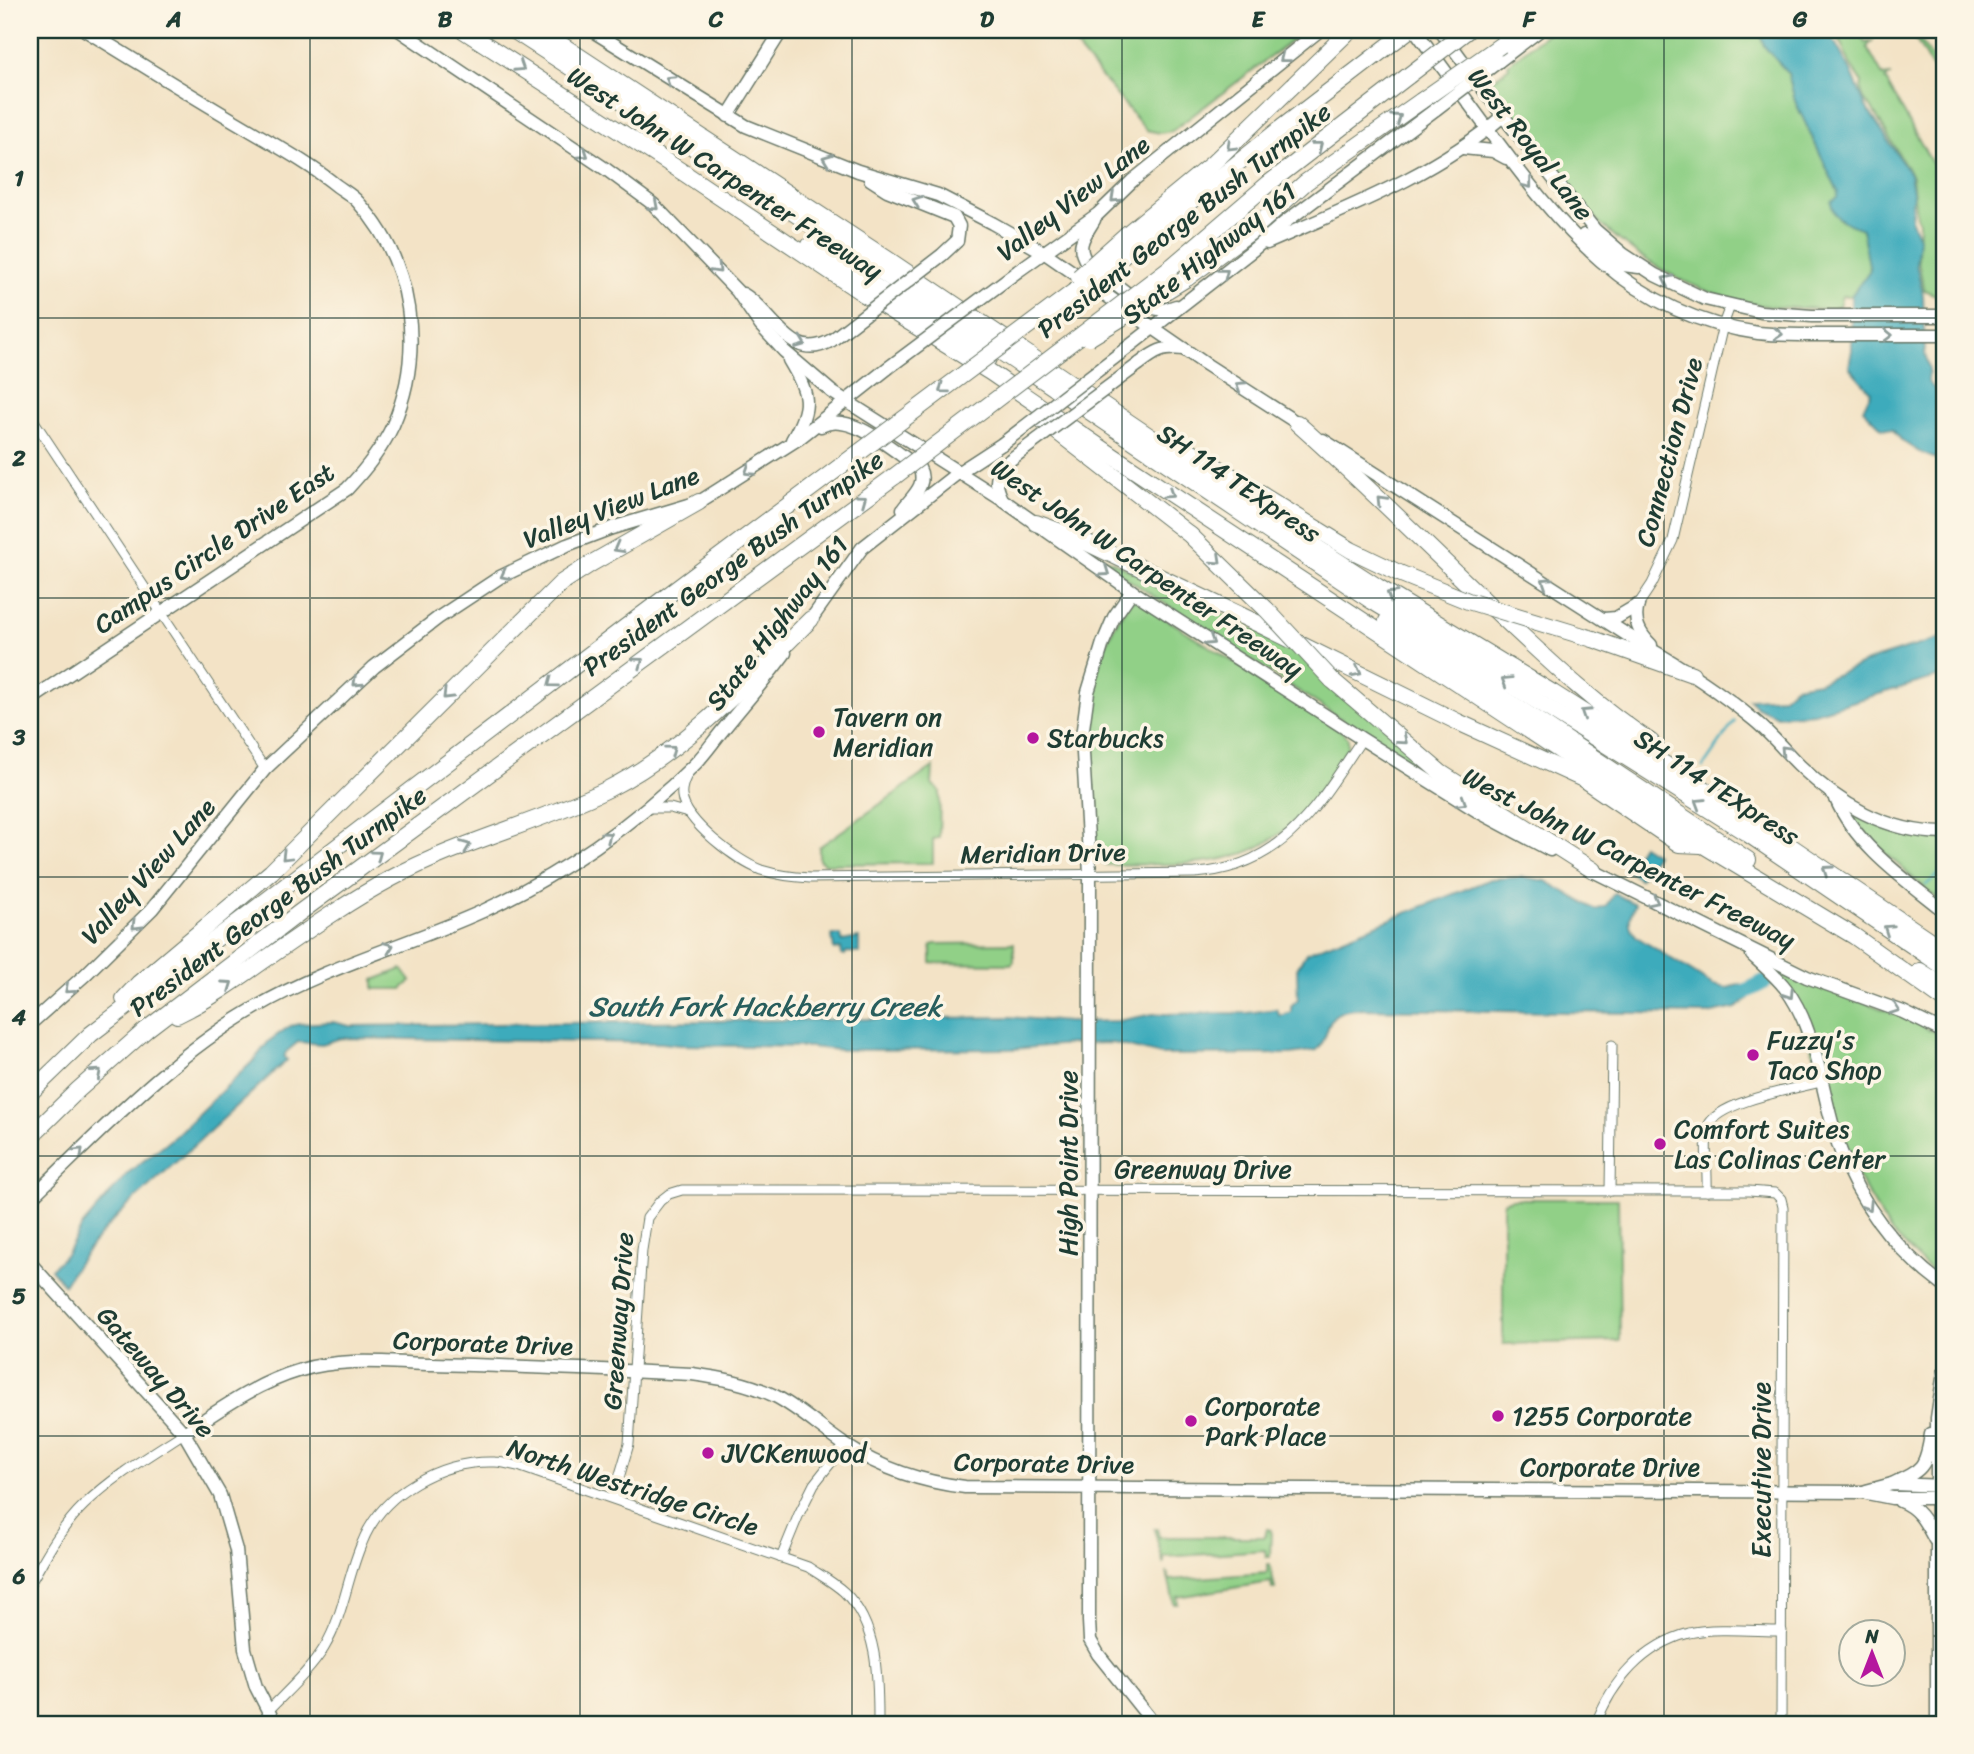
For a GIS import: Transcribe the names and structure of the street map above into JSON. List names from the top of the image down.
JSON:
{
  "streets": {
    "highway": ["West John W Carpenter Freeway", "President George Bush Turnpike", "SH 114 TEXpress"],
    "main road": [
      "West Royal Lane",
      "Valley View Lane",
      "State Highway 161",
      "Campus Circle Drive East",
      "High Point Drive",
      "Corporate Drive",
      "Gateway Drive"
    ],
    "street": [
      "Connection Drive",
      "Meridian Drive",
      "Greenway Drive",
      "Executive Drive",
      "North Westridge Circle"
    ]
  },
  "crossings": [
    ["West Royal Lane", "Connection Drive"],
    ["West John W Carpenter Freeway", "Valley View Lane"],
    ["West John W Carpenter Freeway", "State Highway 161"],
    ["West John W Carpenter Freeway", "SH 114 TEXpress"],
    ["West John W Carpenter Freeway", "Meridian Drive"],
    ["West John W Carpenter Freeway", "High Point Drive"],
    ["Meridian Drive", "High Point Drive"],
    ["High Point Drive", "Greenway Drive"],
    ["High Point Drive", "Corporate Drive"],
    ["Greenway Drive", "Corporate Drive"],
    ["Greenway Drive", "Executive Drive"],
    ["Greenway Drive", "North Westridge Circle"],
    ["Corporate Drive", "Gateway Drive"],
    ["Corporate Drive", "Executive Drive"],
    ["Gateway Drive", "North Westridge Circle"]
  ],
  "one_way": ["Valley View Lane", "State Highway 161"],
  "water": ["South Fork Hackberry Creek"],
  "places": [
    "Tavern on Meridian",
    "Starbucks",
    "Fuzzy's Taco Shop",
    "Comfort Suites Las Colinas Center",
    "1255 Corporate",
    "Corporate Park Place",
    "JVCKenwood"
  ],
  "north": "top",
  "grid": {
    "columns": [
      "A",
      "B",
      "C",
      "D",
      "E",
      "F",
      "G"
    ],
    "rows": [
      "1",
      "2",
      "3",
      "4",
      "5",
      "6"
    ]
  }
}
